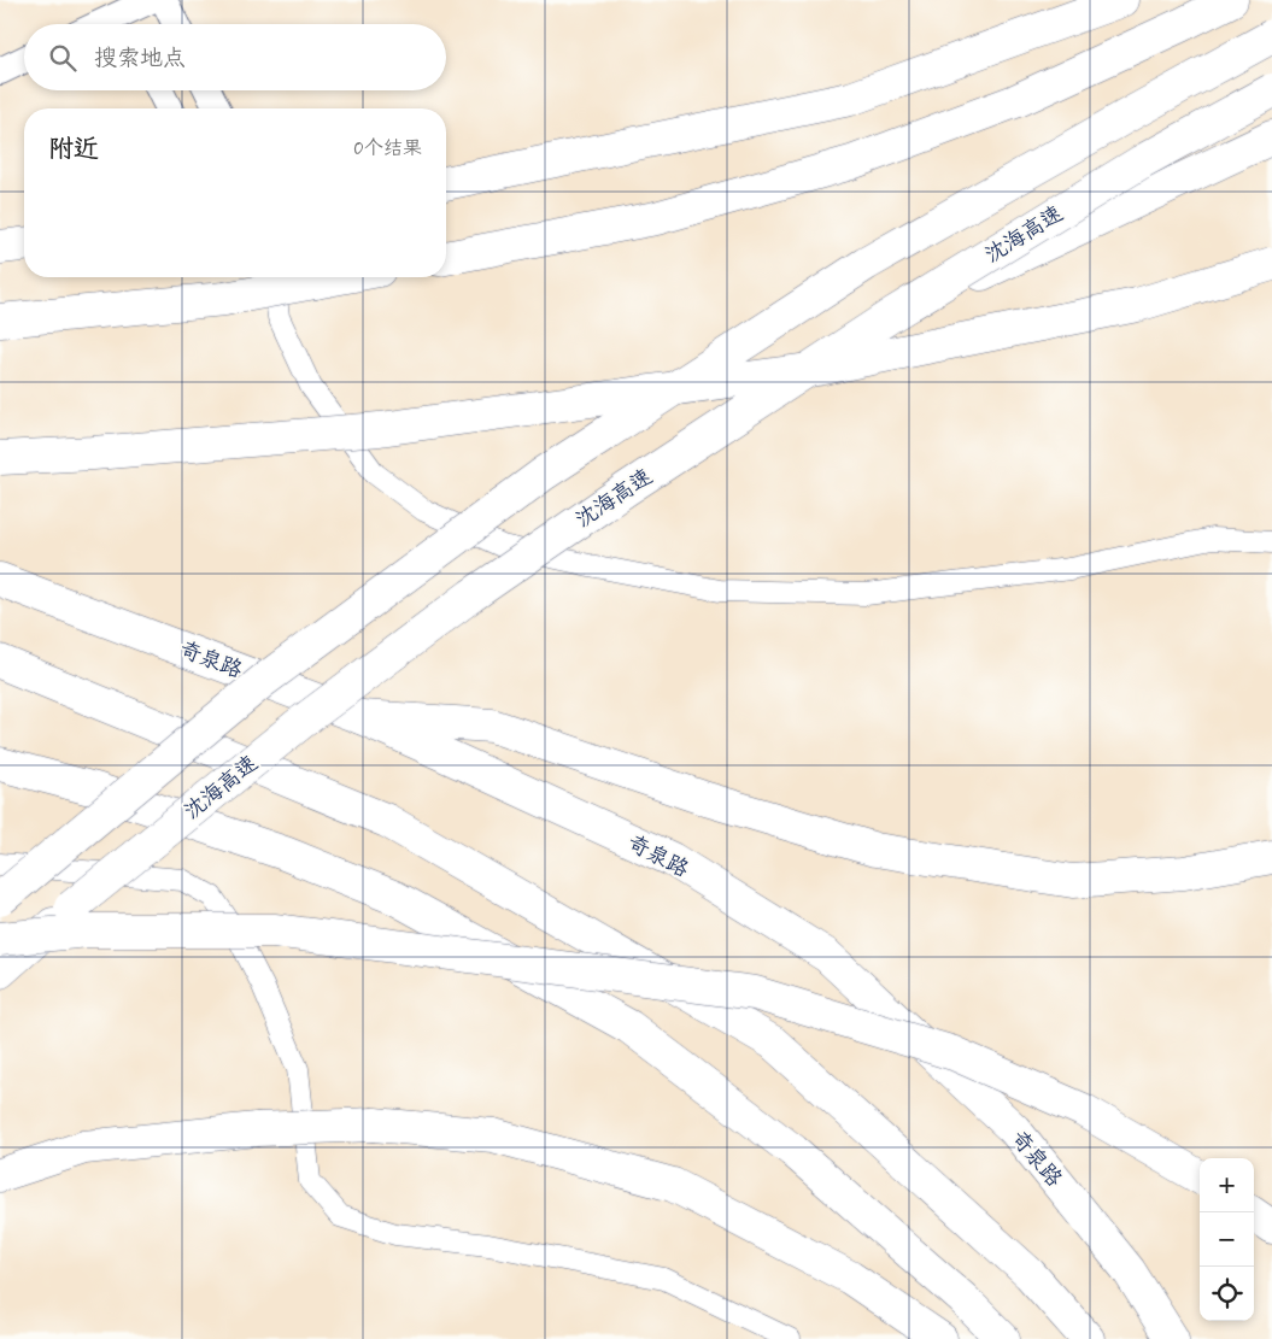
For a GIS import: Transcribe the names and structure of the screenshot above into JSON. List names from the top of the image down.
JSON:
{
  "streets": {
    "main road": ["沈海高速", "奇泉路"]
  },
  "page": {
    "search": "搜索地点",
    "heading": ["附近", "0个结果"],
    "map_buttons": ["+", "−"]
  }
}
